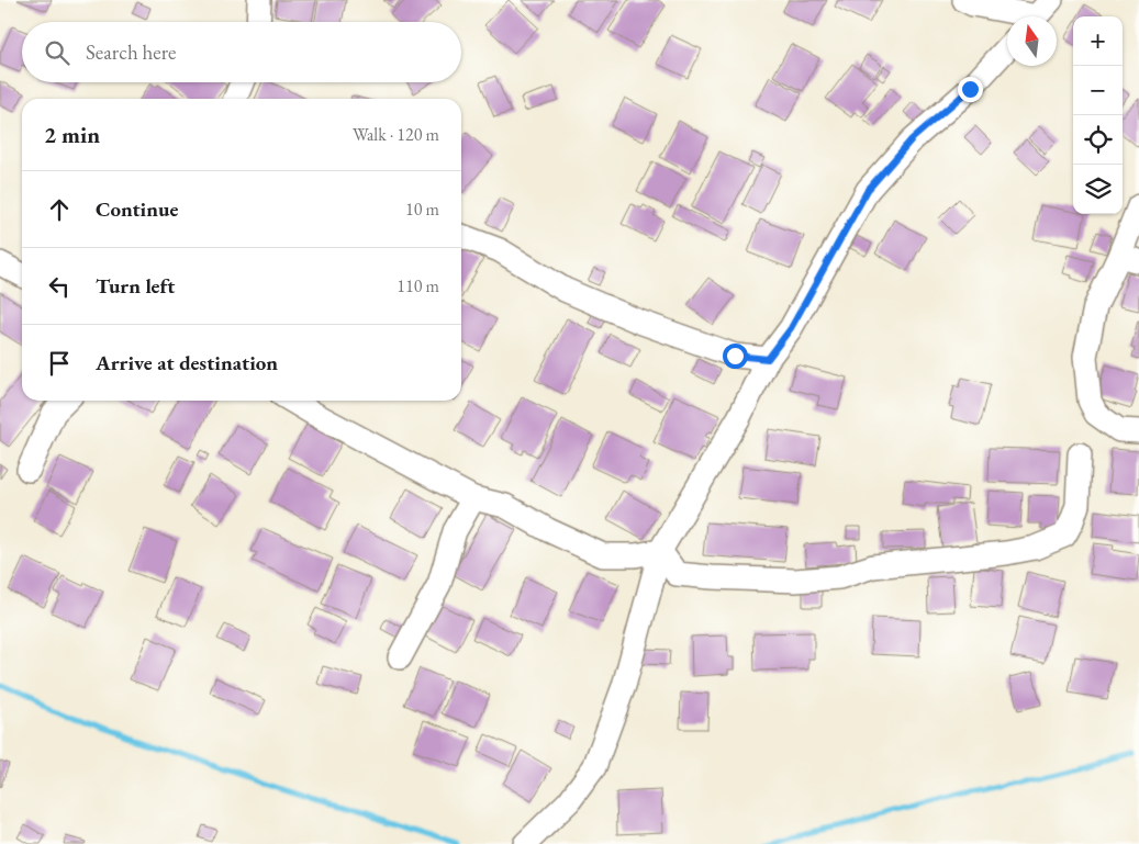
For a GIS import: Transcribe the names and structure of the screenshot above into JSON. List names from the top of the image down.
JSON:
{
  "north": "top",
  "page": {
    "map_buttons": ["+", "−"],
    "search": "Search here",
    "heading": ["2 min", "Walk · 120 m"],
    "list": [
      ["Continue", "10 m"],
      ["Turn left", "110 m"],
      "Arrive at destination"
    ]
  }
}
